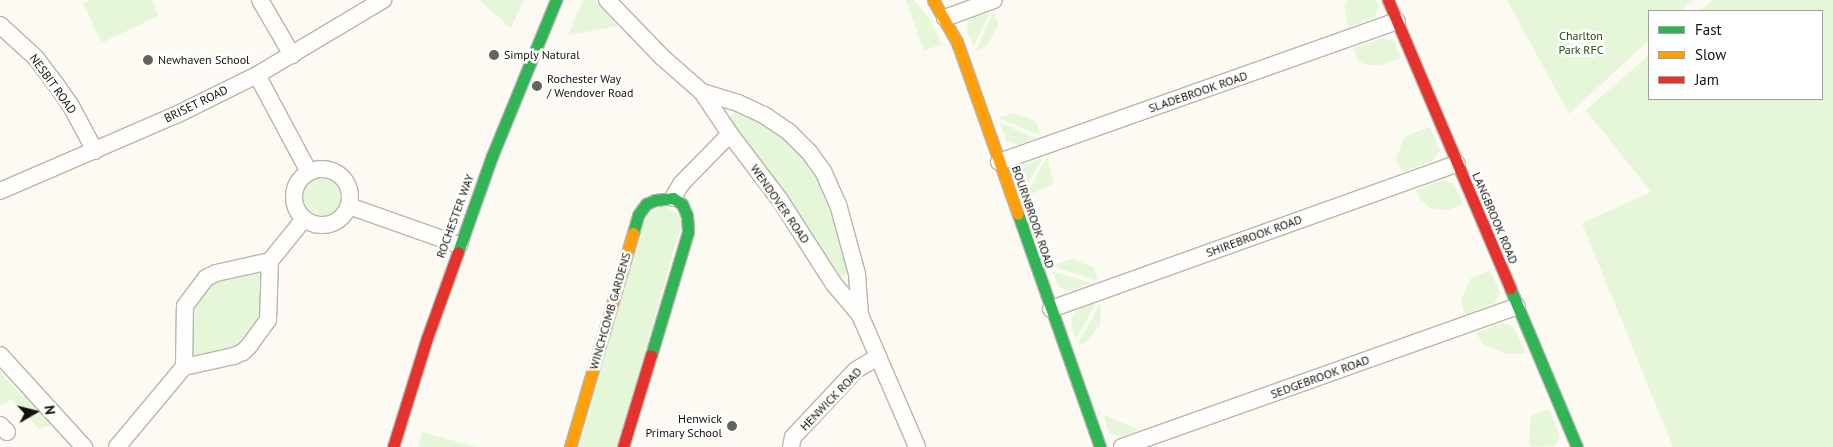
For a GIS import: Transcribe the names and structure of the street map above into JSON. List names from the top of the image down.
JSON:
{
  "streets": {
    "street": [
      "NESBIT ROAD",
      "SLADEBROOK ROAD",
      "BRISET ROAD",
      "WENDOVER ROAD",
      "ROCHESTER WAY",
      "BOURNBROOK ROAD",
      "LANGBROOK ROAD",
      "SHIREBROOK ROAD",
      "WINCHCOMB GARDENS",
      "SEDGEBROOK ROAD",
      "HENWICK ROAD"
    ]
  },
  "crossings": [
    ["NESBIT ROAD", "BRISET ROAD"],
    ["SLADEBROOK ROAD", "BOURNBROOK ROAD"],
    ["SLADEBROOK ROAD", "LANGBROOK ROAD"],
    ["WENDOVER ROAD", "HENWICK ROAD"],
    ["BOURNBROOK ROAD", "SHIREBROOK ROAD"],
    ["LANGBROOK ROAD", "SHIREBROOK ROAD"],
    ["LANGBROOK ROAD", "SEDGEBROOK ROAD"]
  ],
  "parks": ["Charlton Park RFC"],
  "places": [
    "Simply Natural",
    "Newhaven School",
    "Rochester Way / Wendover Road",
    "Henwick Primary School"
  ],
  "legend": ["Fast", "Slow", "Jam"],
  "north": "right"
}
